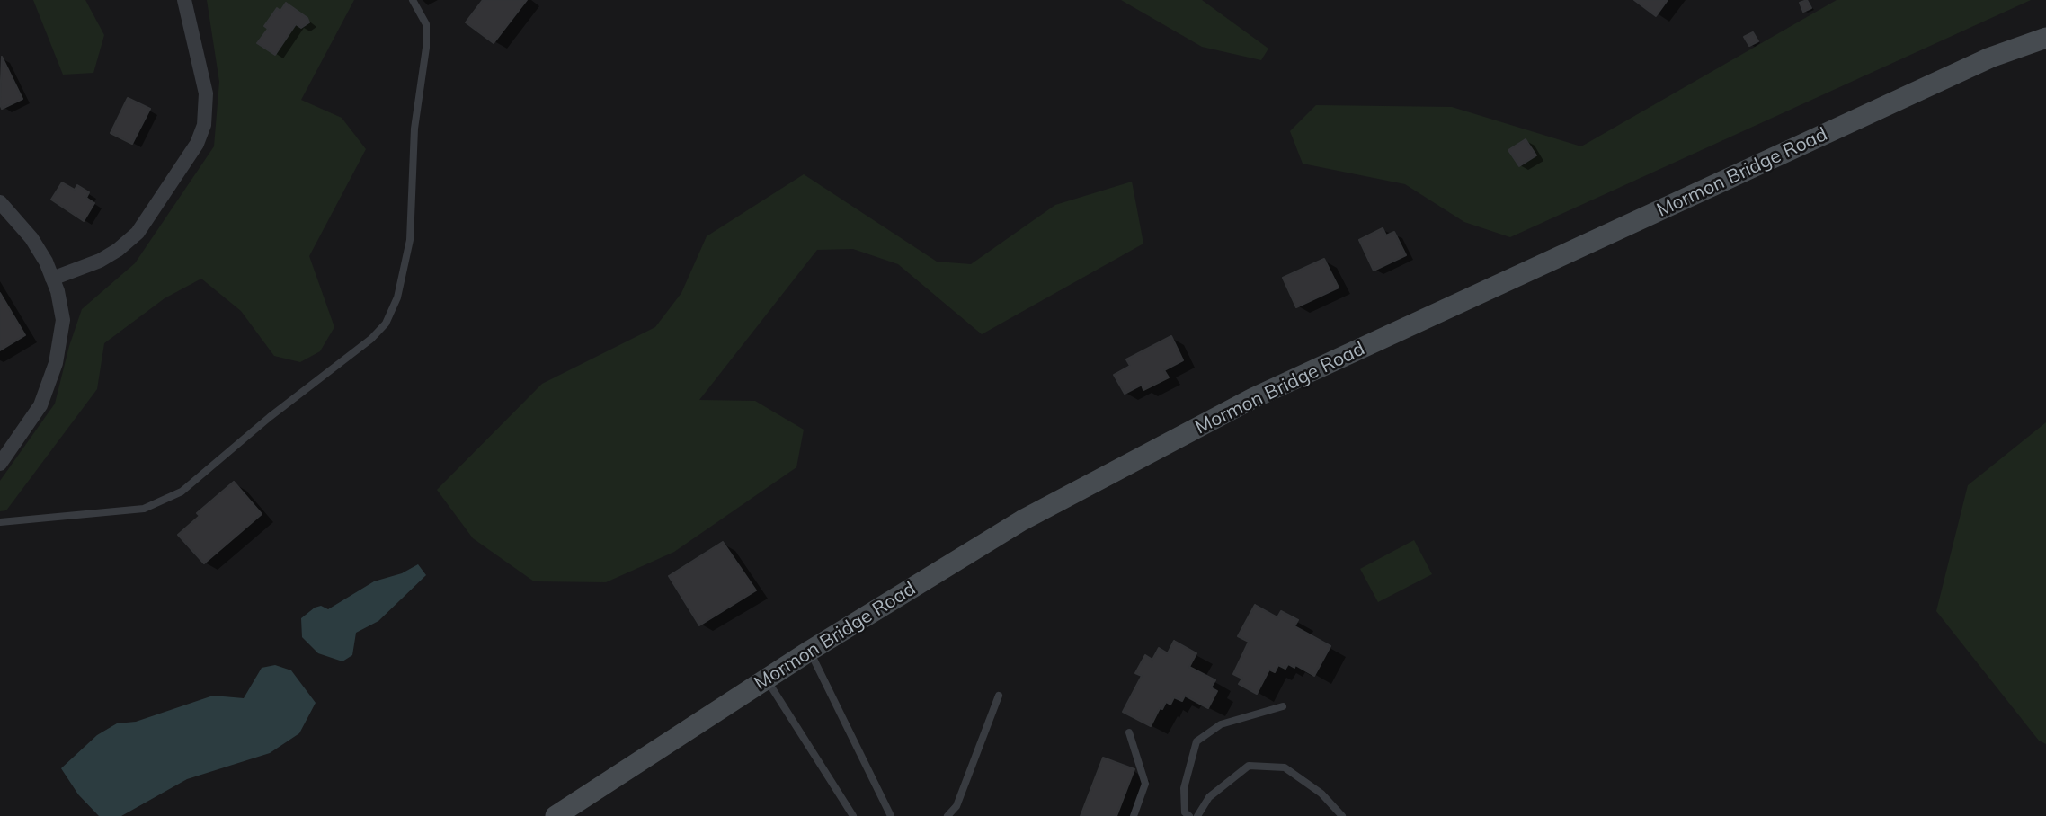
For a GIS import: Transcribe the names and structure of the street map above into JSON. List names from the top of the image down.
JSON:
{
  "streets": {
    "main road": ["Mormon Bridge Road"]
  }
}
